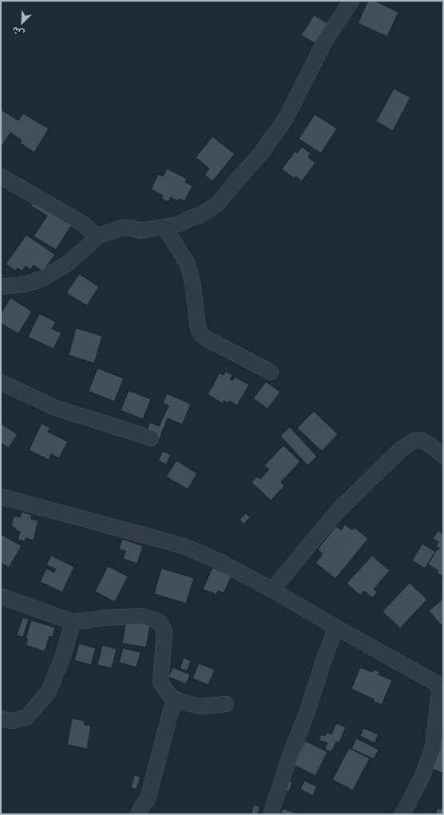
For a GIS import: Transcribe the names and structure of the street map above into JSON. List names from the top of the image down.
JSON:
{
  "north": "bottom left"
}
